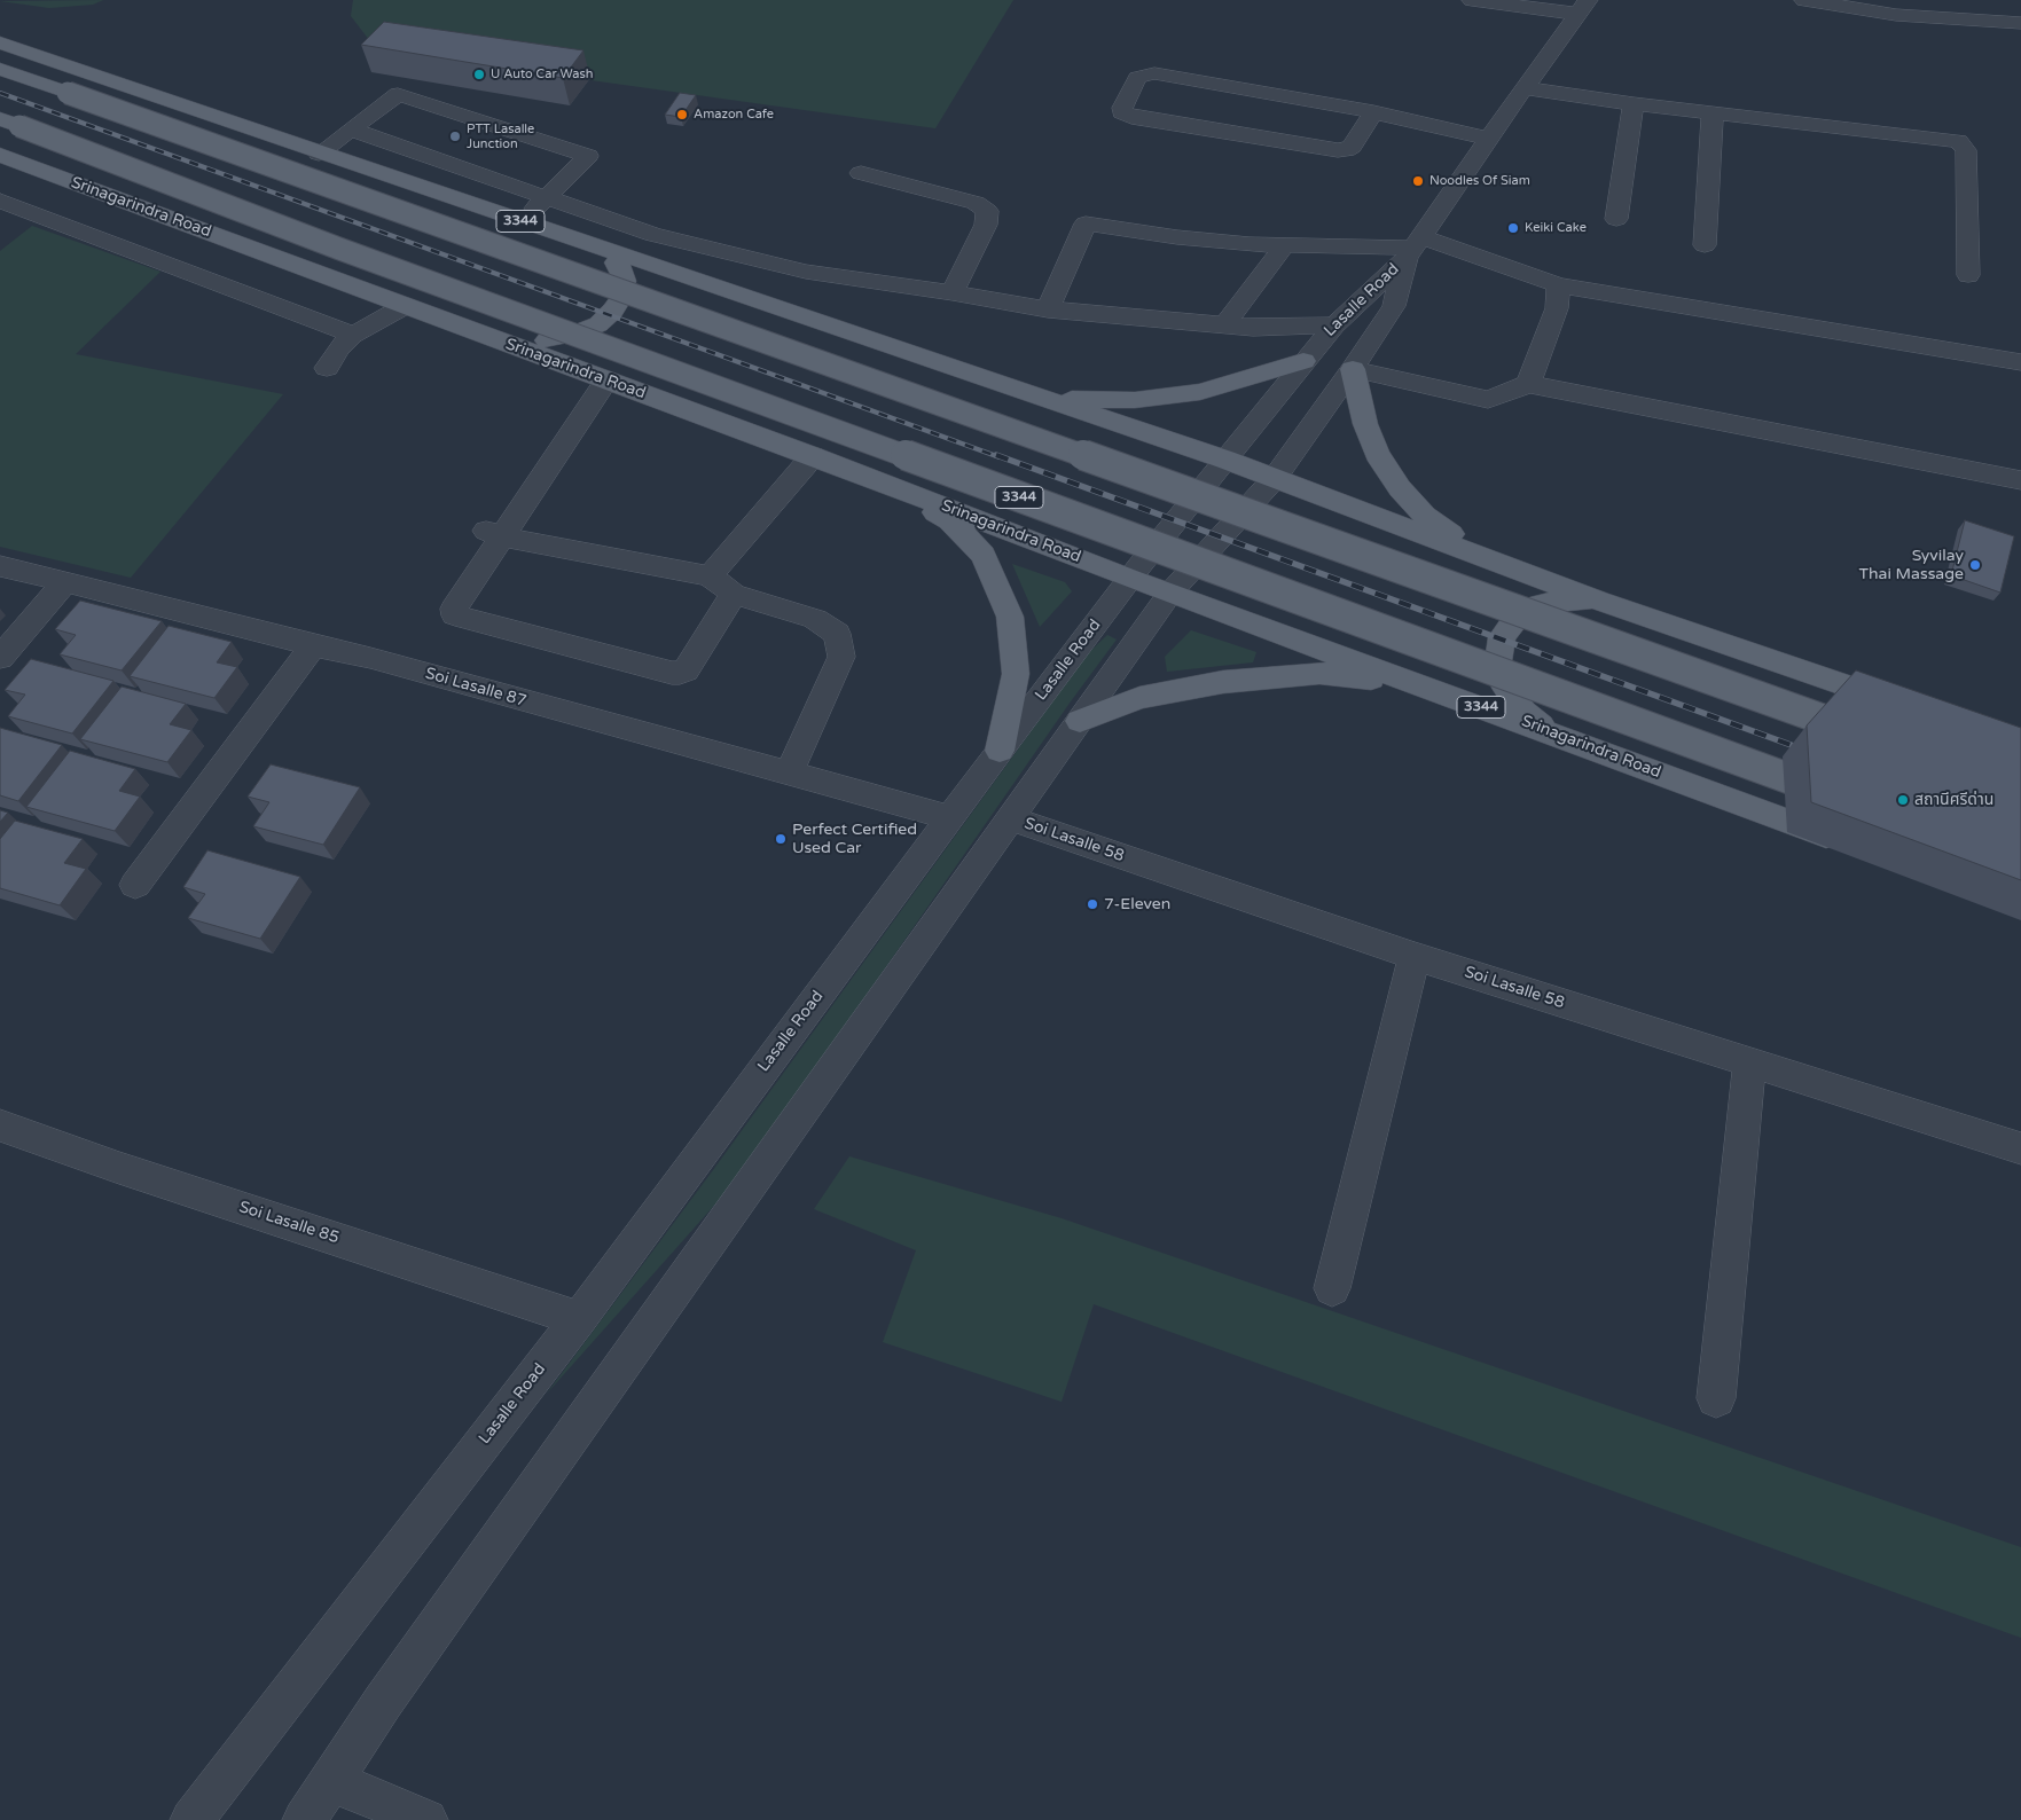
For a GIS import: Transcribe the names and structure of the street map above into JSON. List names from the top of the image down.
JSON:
{
  "streets": {
    "main road": ["Srinagarindra Road", "3344"],
    "street": [
      "Lasalle Road",
      "Soi Lasalle 87",
      "Soi Lasalle 58",
      "Soi Lasalle 85"
    ]
  },
  "crossings": [
    ["Srinagarindra Road", "Lasalle Road"],
    ["3344", "Lasalle Road"],
    ["Lasalle Road", "Soi Lasalle 87"],
    ["Lasalle Road", "Soi Lasalle 58"],
    ["Lasalle Road", "Soi Lasalle 85"]
  ],
  "places": [
    "U Auto Car Wash",
    "Amazon Cafe",
    "PTT Lasalle Junction",
    "Noodles Of Siam",
    "Keiki Cake",
    "Syvilay Thai Massage",
    "สถานีศรีด่าน",
    "Perfect Certified Used Car",
    "7-Eleven"
  ]
}
